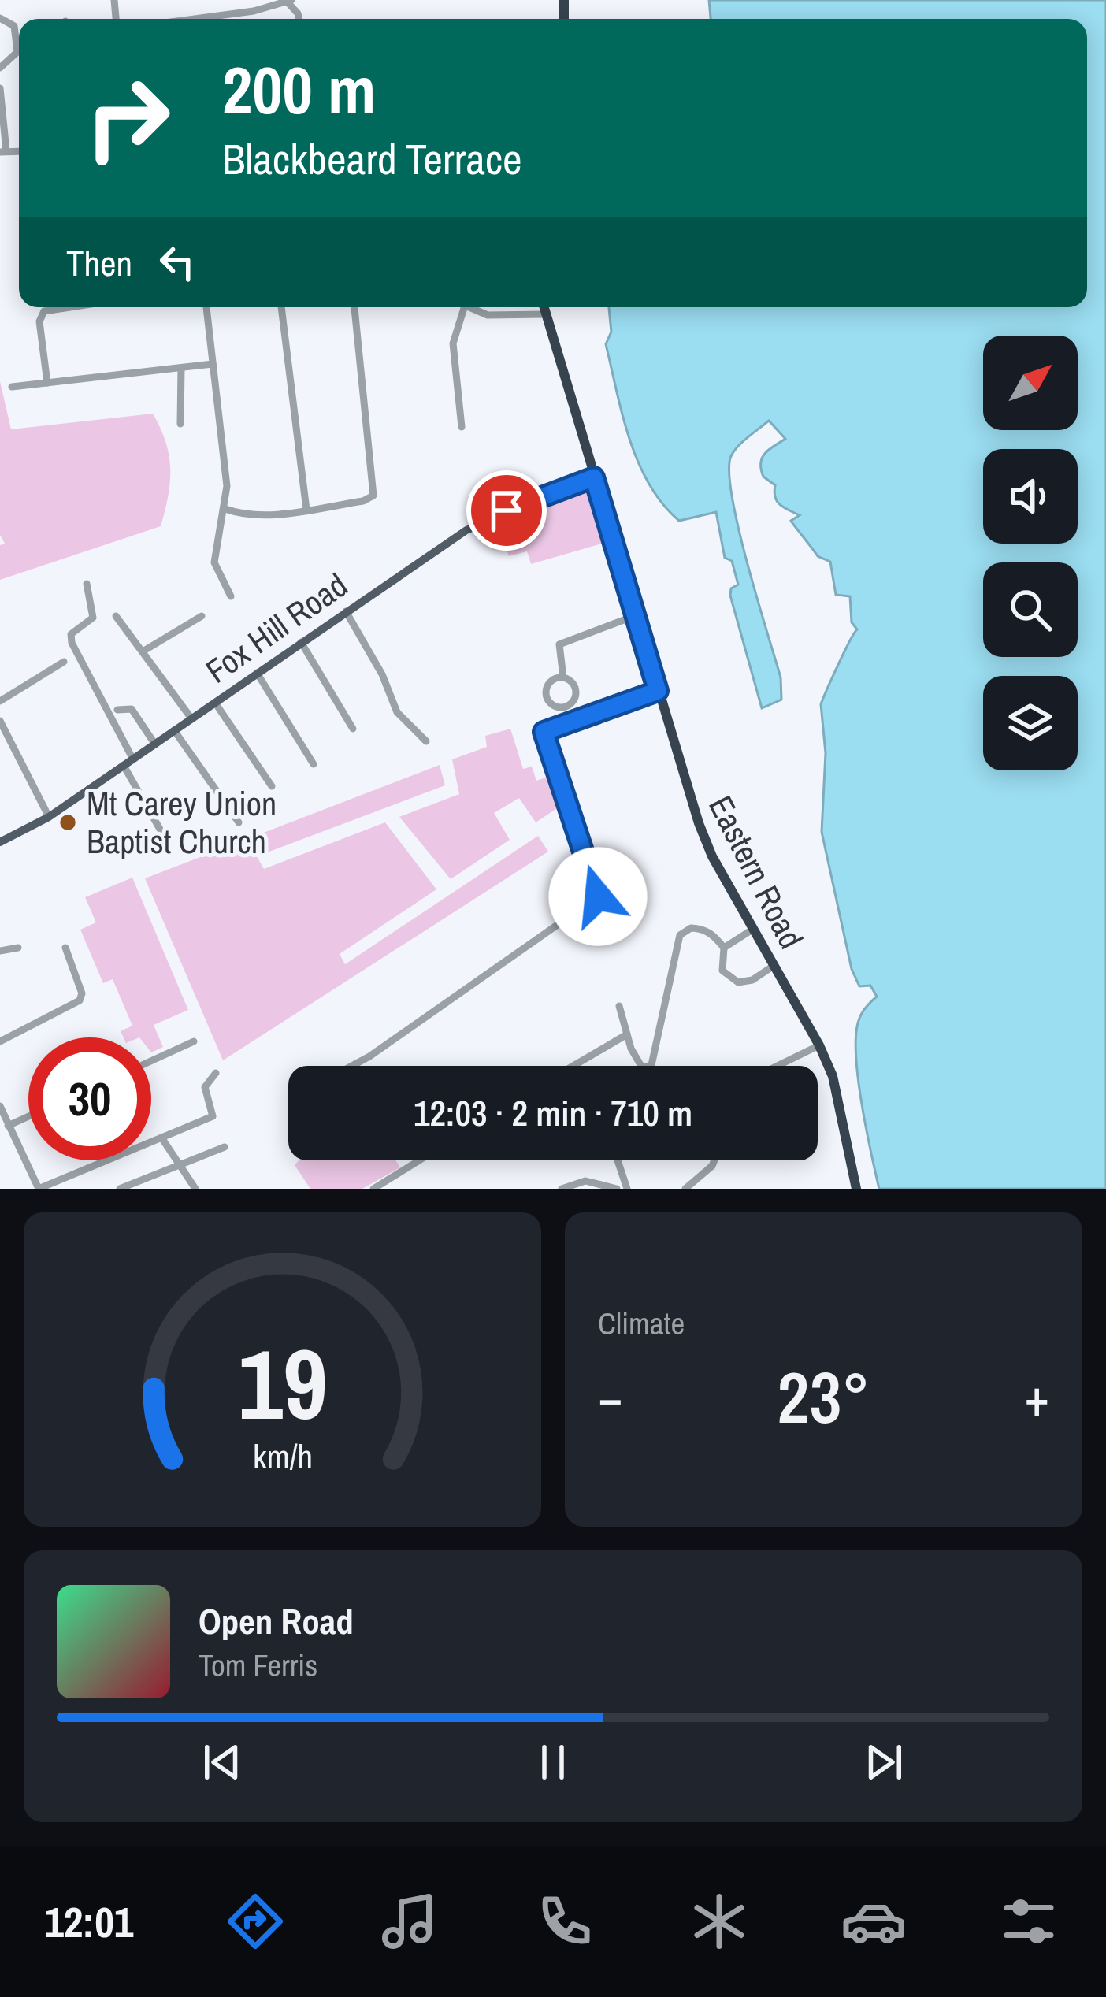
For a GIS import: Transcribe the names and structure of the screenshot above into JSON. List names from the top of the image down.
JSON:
{
  "streets": {
    "highway": ["Eastern Road"],
    "main road": ["Fox Hill Road"]
  },
  "crossings": [
    ["Fox Hill Road", "Eastern Road"]
  ],
  "places": ["Mt Carey Union Baptist Church"],
  "north": "top right",
  "page": {
    "turn": ["200 m", "Blackbeard Terrace"],
    "then": "Then",
    "limit": "30",
    "trip": "12:03 · 2 min · 710 m",
    "tile": "Climate",
    "heat": ["−", "23°", "+"],
    "song": ["Open Road", "Tom Ferris"],
    "tabs": "12:01",
    "gauge": ["19", "km/h"]
  }
}
